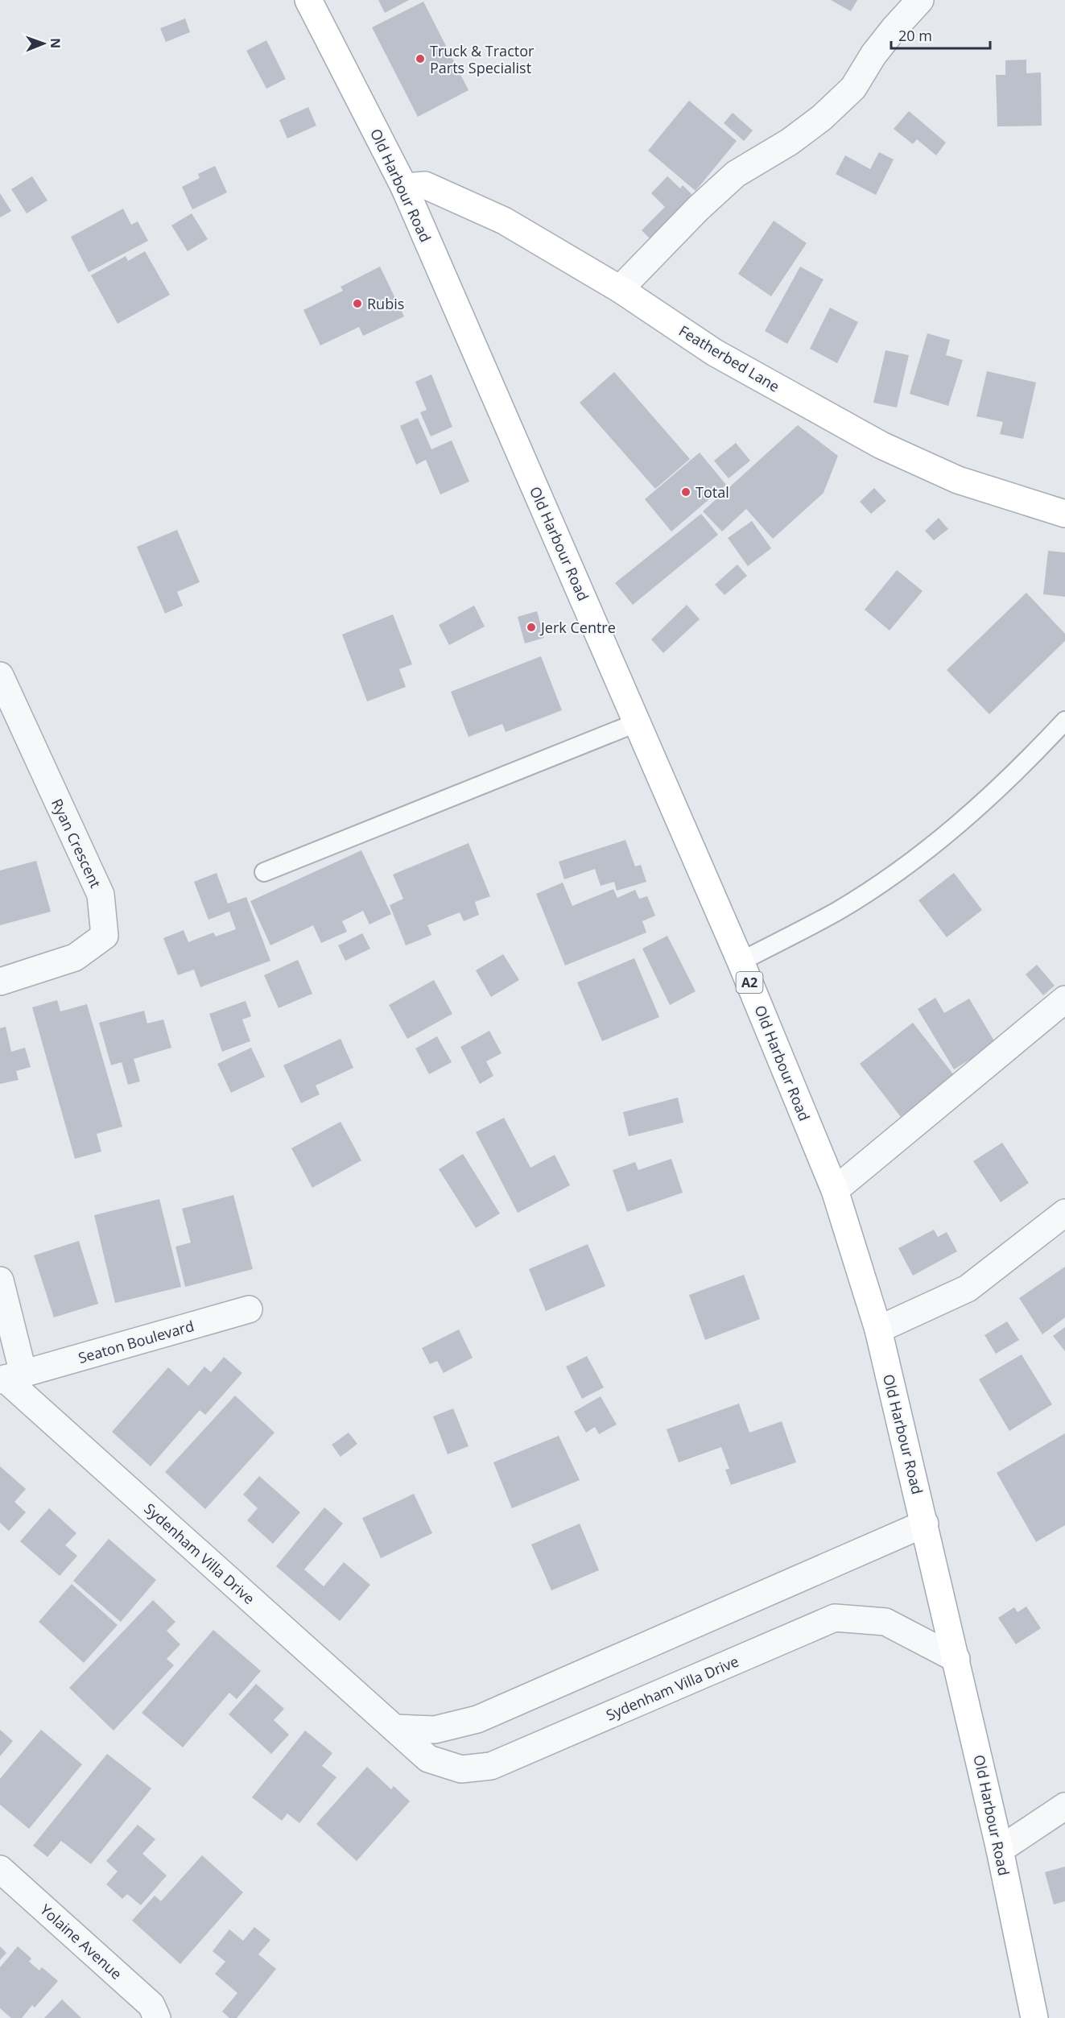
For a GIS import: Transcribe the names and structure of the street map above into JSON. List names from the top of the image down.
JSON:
{
  "streets": {
    "main road": ["Old Harbour Road", "Featherbed Lane", "A2"],
    "street": [
      "Ryan Crescent",
      "Seaton Boulevard",
      "Sydenham Villa Drive",
      "Yolaine Avenue"
    ]
  },
  "crossings": [
    ["Old Harbour Road", "Featherbed Lane"],
    ["Old Harbour Road", "Sydenham Villa Drive"],
    ["Seaton Boulevard", "Sydenham Villa Drive"]
  ],
  "places": [
    "Truck & Tractor Parts Specialist",
    "Rubis",
    "Total",
    "Jerk Centre"
  ],
  "scale_bar": "20 m",
  "north": "right"
}
